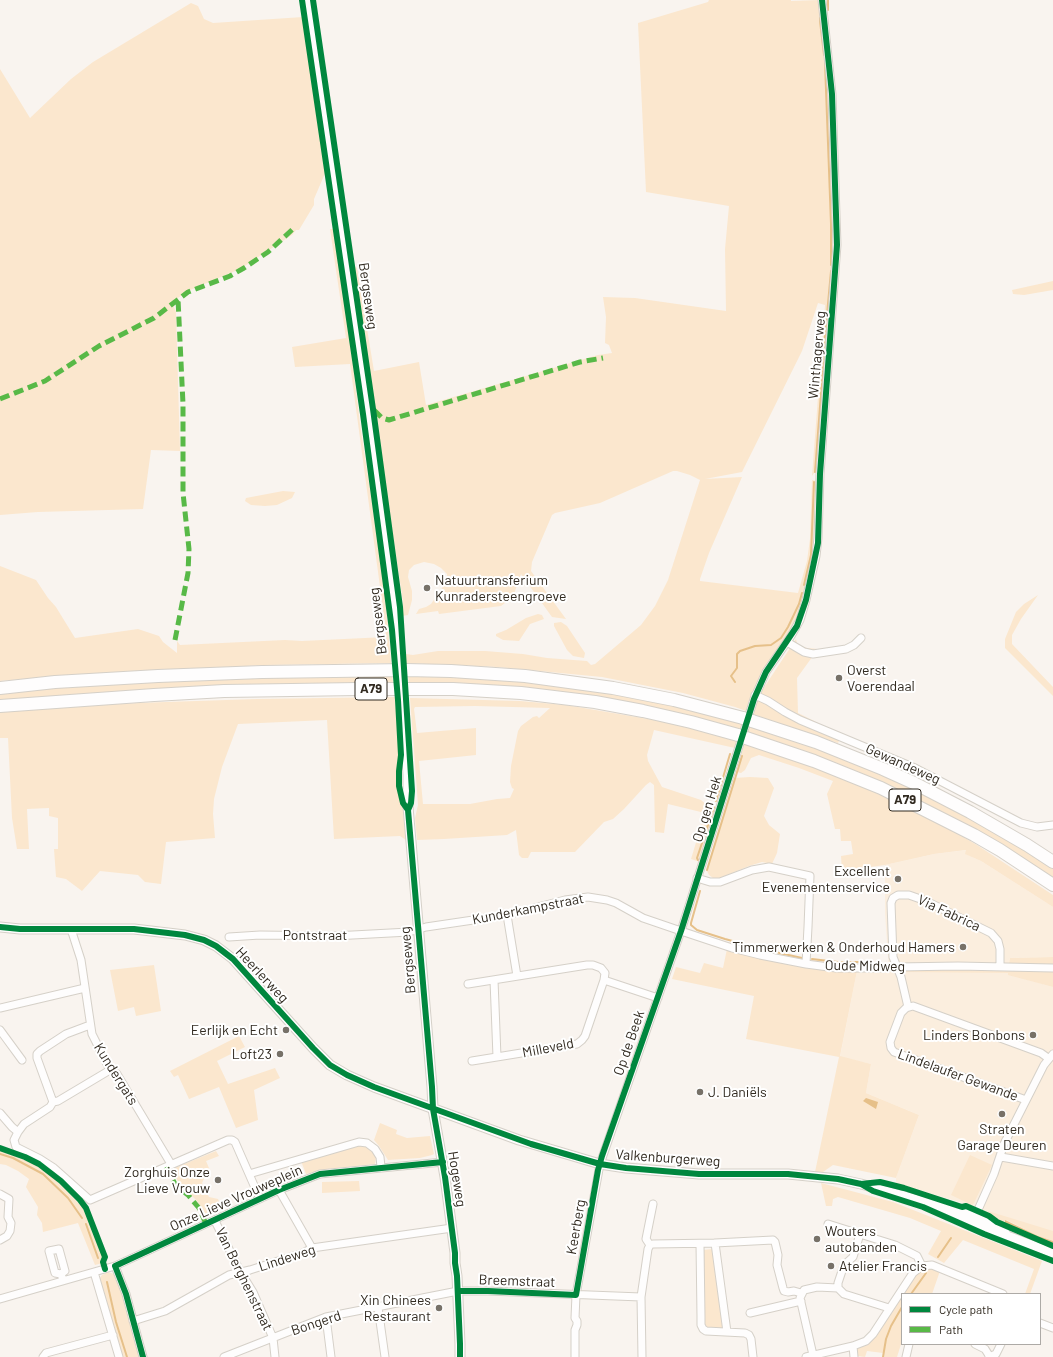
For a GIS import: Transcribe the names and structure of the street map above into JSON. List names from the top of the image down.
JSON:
{
  "streets": {
    "highway": ["A79"],
    "street": [
      "Bergseweg",
      "Winthagerweg",
      "Gewandeweg",
      "Op gen Hek",
      "Kunderkampstraat",
      "Via Fabrica",
      "Pontstraat",
      "Oude Midweg",
      "Heerlerweg",
      "Op de Beek",
      "Milleveld",
      "Kundergats",
      "Lindelaufer Gewande",
      "Valkenburgerweg",
      "Hogeweg",
      "Onze Lieve Vrouweplein",
      "Keerberg",
      "Lindeweg",
      "Van Berghenstraat",
      "Breemstraat",
      "Bongerd"
    ]
  },
  "crossings": [
    ["Bergseweg", "Kunderkampstraat"],
    ["Bergseweg", "Pontstraat"],
    ["Bergseweg", "Heerlerweg"],
    ["Bergseweg", "Valkenburgerweg"],
    ["Bergseweg", "Hogeweg"],
    ["Winthagerweg", "Gewandeweg"],
    ["Winthagerweg", "Op gen Hek"],
    ["Gewandeweg", "Op gen Hek"],
    ["Op gen Hek", "Kunderkampstraat"],
    ["Op gen Hek", "Oude Midweg"],
    ["Op gen Hek", "Op de Beek"],
    ["Kunderkampstraat", "Pontstraat"],
    ["Kunderkampstraat", "Oude Midweg"],
    ["Kunderkampstraat", "Op de Beek"],
    ["Via Fabrica", "Oude Midweg"],
    ["Oude Midweg", "Op de Beek"],
    ["Heerlerweg", "Kundergats"],
    ["Heerlerweg", "Valkenburgerweg"],
    ["Heerlerweg", "Hogeweg"],
    ["Op de Beek", "Valkenburgerweg"],
    ["Op de Beek", "Keerberg"],
    ["Kundergats", "Onze Lieve Vrouweplein"],
    ["Lindelaufer Gewande", "Valkenburgerweg"],
    ["Valkenburgerweg", "Hogeweg"],
    ["Valkenburgerweg", "Keerberg"],
    ["Hogeweg", "Onze Lieve Vrouweplein"],
    ["Hogeweg", "Lindeweg"],
    ["Hogeweg", "Breemstraat"],
    ["Hogeweg", "Bongerd"],
    ["Onze Lieve Vrouweplein", "Van Berghenstraat"],
    ["Keerberg", "Breemstraat"],
    ["Lindeweg", "Van Berghenstraat"],
    ["Van Berghenstraat", "Bongerd"],
    ["Breemstraat", "Bongerd"]
  ],
  "places": [
    "Natuurtransferium Kunradersteengroeve",
    "Overst Voerendaal",
    "Excellent Evenementenservice",
    "Timmerwerken & Onderhoud Hamers",
    "Eerlijk en Echt",
    "Linders Bonbons",
    "Loft23",
    "J. Daniëls",
    "Straten Garage Deuren",
    "Zorghuis Onze Lieve Vrouw",
    "Wouters autobanden",
    "Atelier Francis",
    "Xin Chinees Restaurant"
  ],
  "legend": ["Cycle path", "Path"]
}
